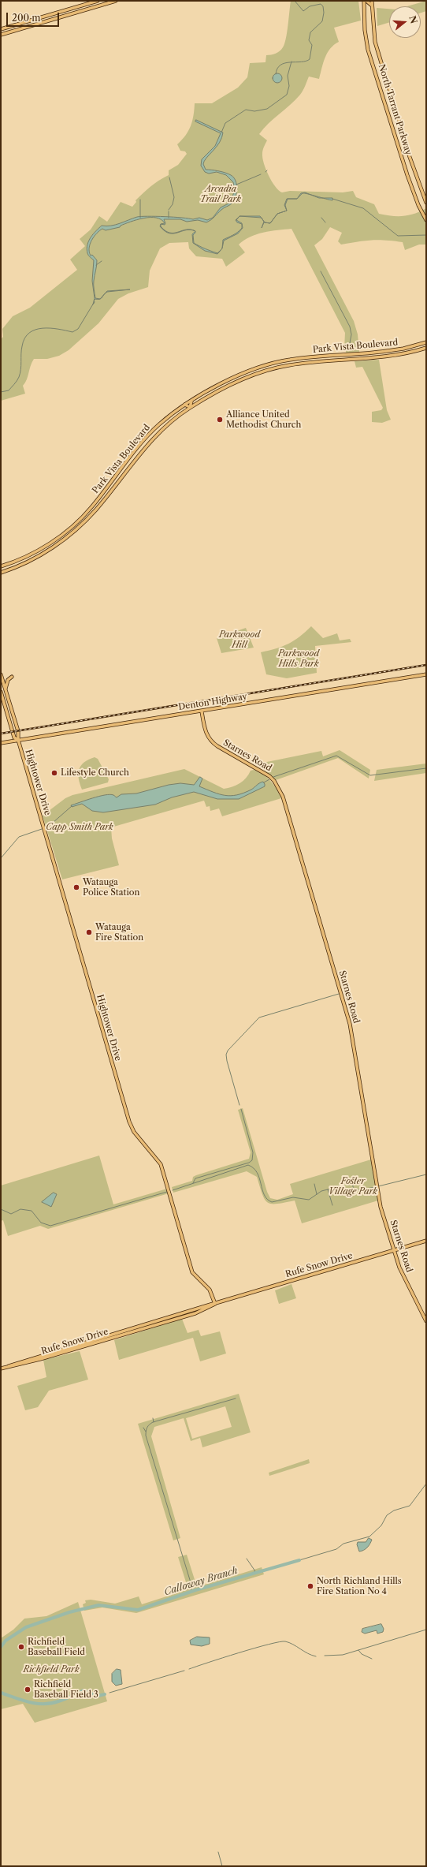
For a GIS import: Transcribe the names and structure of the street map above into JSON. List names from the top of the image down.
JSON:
{
  "streets": {
    "main road": [
      "North Tarrant Parkway",
      "Park Vista Boulevard",
      "Denton Highway",
      "Starnes Road",
      "Hightower Drive",
      "Rufe Snow Drive"
    ]
  },
  "crossings": [
    ["Denton Highway", "Starnes Road"],
    ["Denton Highway", "Hightower Drive"],
    ["Starnes Road", "Rufe Snow Drive"],
    ["Hightower Drive", "Rufe Snow Drive"]
  ],
  "water": ["Calloway Branch"],
  "parks": [
    "Arcadia Trail Park",
    "Parkwood Hill",
    "Parkwood Hills Park",
    "Capp Smith Park",
    "Foster Village Park",
    "Richfield Park"
  ],
  "places": [
    "Alliance United Methodist Church",
    "Lifestyle Church",
    "Watauga Police Station",
    "Watauga Fire Station",
    "North Richland Hills Fire Station No 4",
    "Richfield Baseball Field",
    "Richfield Baseball Field 3"
  ],
  "scale_bar": "200 m",
  "north": "right"
}
